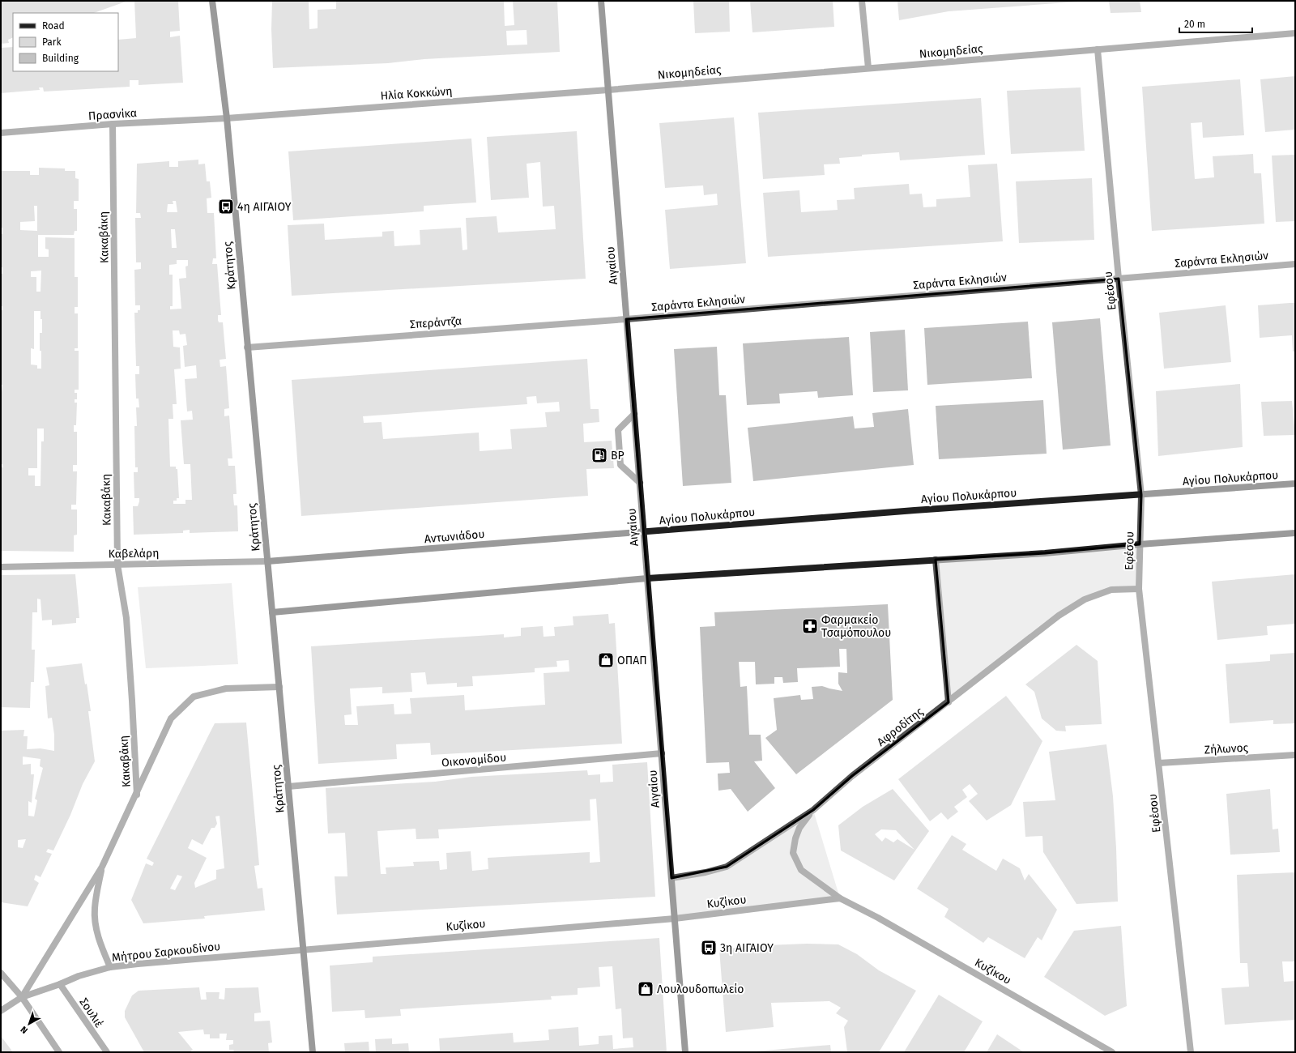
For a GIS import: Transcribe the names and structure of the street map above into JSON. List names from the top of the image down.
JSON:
{
  "streets": {
    "street": [
      "Νικομηδείας",
      "Ηλία Κοκκώνη",
      "Πρασνίκα",
      "Κακαβάκη",
      "Σαράντα Εκλησιών",
      "Κράτητος",
      "Αιγαίου",
      "Εφέσου",
      "Σπεράντζα",
      "Αγίου Πολυκάρπου",
      "Αντωνιάδου",
      "Καβελάρη",
      "Αφροδίτης",
      "Ζήλωνος",
      "Οικονομίδου",
      "Κυζίκου",
      "Μήτρου Σαρκουδίνου",
      "Σουλιέ"
    ]
  },
  "crossings": [
    ["Νικομηδείας", "Ηλία Κοκκώνη"],
    ["Νικομηδείας", "Αιγαίου"],
    ["Νικομηδείας", "Εφέσου"],
    ["Ηλία Κοκκώνη", "Πρασνίκα"],
    ["Ηλία Κοκκώνη", "Κράτητος"],
    ["Ηλία Κοκκώνη", "Αιγαίου"],
    ["Πρασνίκα", "Κακαβάκη"],
    ["Πρασνίκα", "Κράτητος"],
    ["Κακαβάκη", "Καβελάρη"],
    ["Κακαβάκη", "Μήτρου Σαρκουδίνου"],
    ["Σαράντα Εκλησιών", "Αιγαίου"],
    ["Σαράντα Εκλησιών", "Εφέσου"],
    ["Σαράντα Εκλησιών", "Σπεράντζα"],
    ["Κράτητος", "Σπεράντζα"],
    ["Κράτητος", "Αντωνιάδου"],
    ["Κράτητος", "Καβελάρη"],
    ["Κράτητος", "Οικονομίδου"],
    ["Κράτητος", "Κυζίκου"],
    ["Κράτητος", "Μήτρου Σαρκουδίνου"],
    ["Αιγαίου", "Σπεράντζα"],
    ["Αιγαίου", "Αγίου Πολυκάρπου"],
    ["Αιγαίου", "Αντωνιάδου"],
    ["Αιγαίου", "Αφροδίτης"],
    ["Αιγαίου", "Οικονομίδου"],
    ["Αιγαίου", "Κυζίκου"],
    ["Εφέσου", "Αγίου Πολυκάρπου"],
    ["Εφέσου", "Αφροδίτης"],
    ["Εφέσου", "Ζήλωνος"],
    ["Αγίου Πολυκάρπου", "Αντωνιάδου"],
    ["Αντωνιάδου", "Καβελάρη"],
    ["Κυζίκου", "Μήτρου Σαρκουδίνου"],
    ["Μήτρου Σαρκουδίνου", "Σουλιέ"]
  ],
  "places": {
    "bus stop": ["4η ΑΙΓΑΙΟΥ", "3η ΑΙΓΑΙΟΥ"],
    "fuel station": ["BP"],
    "pharmacy": ["Φαρμακείο Τσαμόπουλου"],
    "shop": ["ΟΠΑΠ", "Λουλουδοπωλείο"]
  },
  "legend": ["Road", "Park", "Building"],
  "scale_bar": "20 m",
  "north": "bottom left"
}
